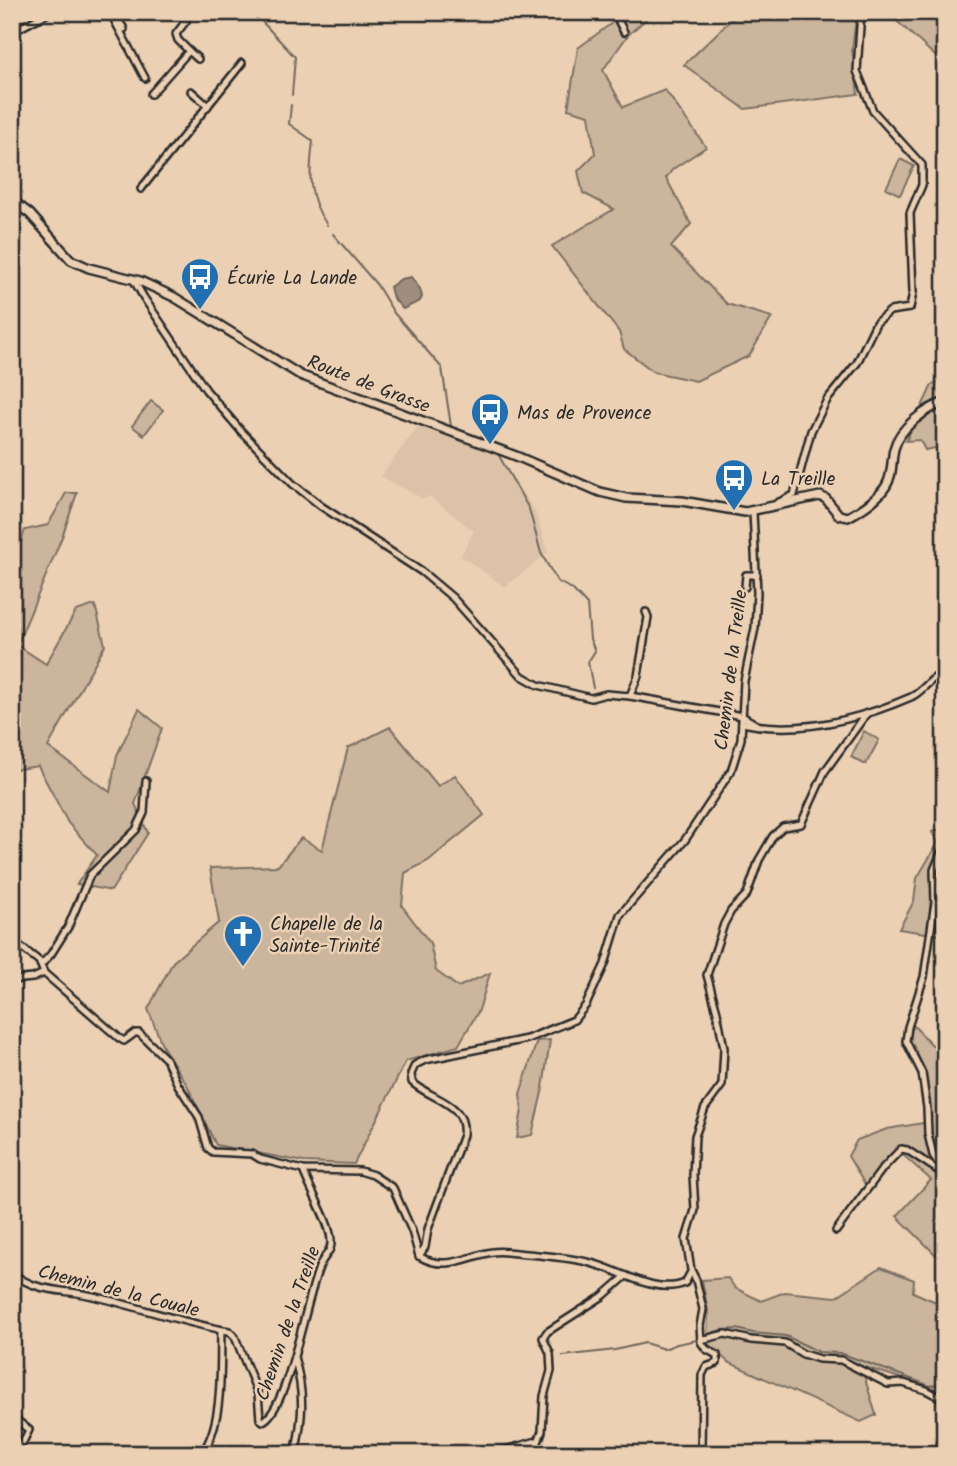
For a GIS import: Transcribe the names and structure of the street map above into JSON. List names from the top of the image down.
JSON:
{
  "streets": {
    "street": ["Route de Grasse", "Chemin de la Treille", "Chemin de la Couale"]
  },
  "crossings": [
    ["Route de Grasse", "Chemin de la Treille"],
    ["Chemin de la Treille", "Chemin de la Couale"]
  ],
  "places": {
    "bus stop": ["Écurie La Lande", "Mas de Provence", "La Treille"],
    "church": ["Chapelle de la Sainte-Trinité"]
  }
}
